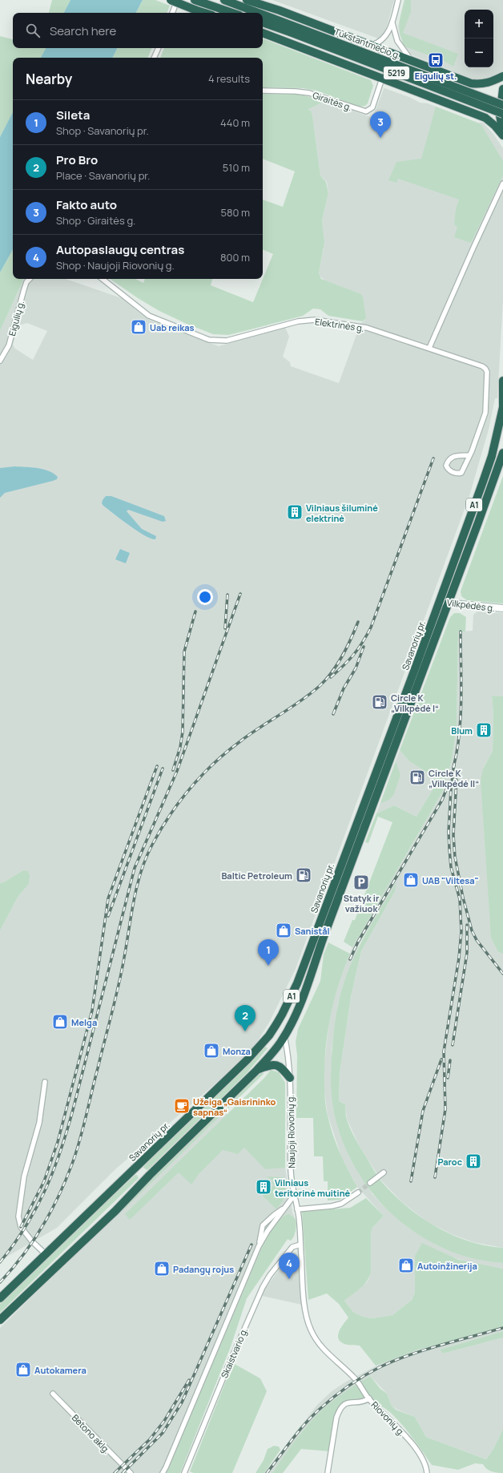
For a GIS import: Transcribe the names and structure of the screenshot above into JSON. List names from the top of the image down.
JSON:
{
  "streets": {
    "highway": [
      "Tūkstantmečio g.",
      "5219",
      "A1",
      "Savanorių pr."
    ],
    "main road": ["Vilkpėdės g."],
    "street": [
      "Giraitės g.",
      "Eigulių g.",
      "Elektrinės g.",
      "Naujoji Riovonių g.",
      "Skaistvario g.",
      "Riovonių g.",
      "Betono aklg."
    ]
  },
  "crossings": [
    ["Vilkpėdės g.", "Savanorių pr."],
    ["Savanorių pr.", "Naujoji Riovonių g."],
    ["Naujoji Riovonių g.", "Skaistvario g."],
    ["Naujoji Riovonių g.", "Riovonių g."]
  ],
  "places": {
    "bus stop": ["Eigulių st."],
    "shop": [
      "Uab reikas",
      "UAB \"Viltesa\"",
      "Sanistål",
      "Melga",
      "Monza",
      "Autoinžinerija",
      "Padangų rojus",
      "Autokamera"
    ],
    "building": [
      "Vilniaus šiluminė elektrinė",
      "Blum",
      "Paroc",
      "Vilniaus teritorinė muitinė"
    ],
    "fuel station": ["Circle K „Vilkpėdė I“", "Circle K „Vilkpėdė II“", "Baltic Petroleum"],
    "parking": ["Statyk ir važiuok"],
    "cafe": ["Užeiga „Gaisrininko sapnas“"]
  },
  "page": {
    "map_buttons": ["+", "−"],
    "search": "Search here",
    "heading": ["Nearby", "4 results"],
    "list": [
      {
        "mark": "1",
        "name": "Sileta",
        "note": "Shop · Savanorių pr.",
        "value": "440 m"
      },
      {
        "mark": "2",
        "name": "Pro Bro",
        "note": "Place · Savanorių pr.",
        "value": "510 m"
      },
      {
        "mark": "3",
        "name": "Fakto auto",
        "note": "Shop · Giraitės g.",
        "value": "580 m"
      },
      {
        "mark": "4",
        "name": "Autopaslaugų centras",
        "note": "Shop · Naujoji Riovonių g.",
        "value": "800 m"
      }
    ],
    "pins": [
      "3",
      "1",
      "2",
      "4"
    ]
  }
}
